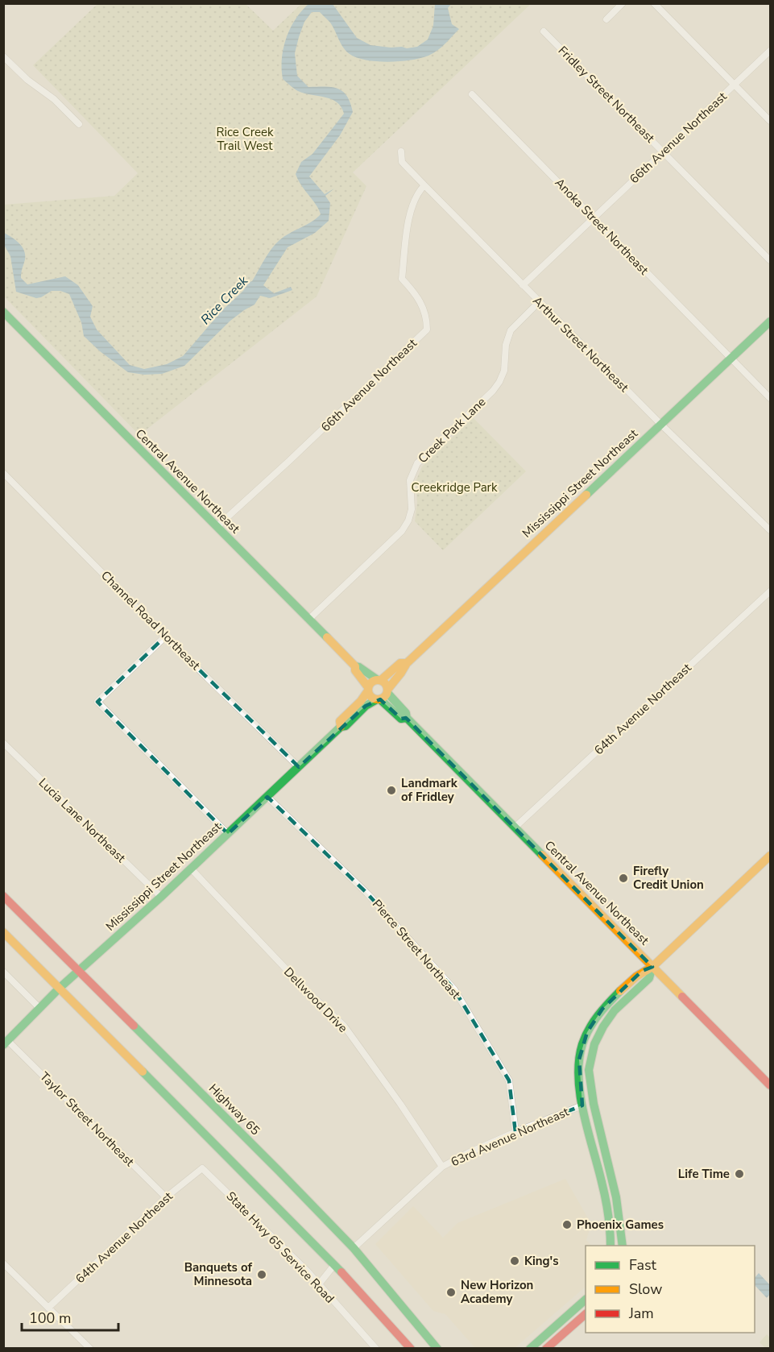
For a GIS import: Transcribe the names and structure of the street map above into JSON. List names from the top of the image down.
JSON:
{
  "streets": {
    "main road": ["Central Avenue Northeast", "Mississippi Street Northeast", "Highway 65"],
    "street": [
      "Fridley Street Northeast",
      "66th Avenue Northeast",
      "Anoka Street Northeast",
      "Arthur Street Northeast",
      "Creek Park Lane",
      "Channel Road Northeast",
      "64th Avenue Northeast",
      "Lucia Lane Northeast",
      "Pierce Street Northeast",
      "Dellwood Drive",
      "Taylor Street Northeast",
      "63rd Avenue Northeast",
      "State Hwy 65 Service Road"
    ]
  },
  "crossings": [
    ["Fridley Street Northeast", "66th Avenue Northeast"],
    ["66th Avenue Northeast", "Anoka Street Northeast"],
    ["66th Avenue Northeast", "Arthur Street Northeast"],
    ["66th Avenue Northeast", "Central Avenue Northeast"],
    ["Anoka Street Northeast", "Mississippi Street Northeast"],
    ["Arthur Street Northeast", "Creek Park Lane"],
    ["Arthur Street Northeast", "Mississippi Street Northeast"],
    ["Creek Park Lane", "Central Avenue Northeast"],
    ["Central Avenue Northeast", "Mississippi Street Northeast"],
    ["Central Avenue Northeast", "64th Avenue Northeast"],
    ["Mississippi Street Northeast", "Channel Road Northeast"],
    ["Mississippi Street Northeast", "Lucia Lane Northeast"],
    ["Mississippi Street Northeast", "Pierce Street Northeast"],
    ["Mississippi Street Northeast", "Dellwood Drive"],
    ["Mississippi Street Northeast", "Highway 65"],
    ["Mississippi Street Northeast", "Taylor Street Northeast"],
    ["64th Avenue Northeast", "Taylor Street Northeast"],
    ["64th Avenue Northeast", "State Hwy 65 Service Road"],
    ["Pierce Street Northeast", "63rd Avenue Northeast"],
    ["Dellwood Drive", "63rd Avenue Northeast"],
    ["Highway 65", "63rd Avenue Northeast"]
  ],
  "water": ["Rice Creek"],
  "parks": ["Rice Creek Trail West", "Creekridge Park"],
  "places": [
    "Landmark of Fridley",
    "Firefly Credit Union",
    "Life Time",
    "Phoenix Games",
    "King's",
    "Banquets of Minnesota",
    "New Horizon Academy"
  ],
  "legend": ["Fast", "Slow", "Jam"],
  "scale_bar": "100 m"
}
